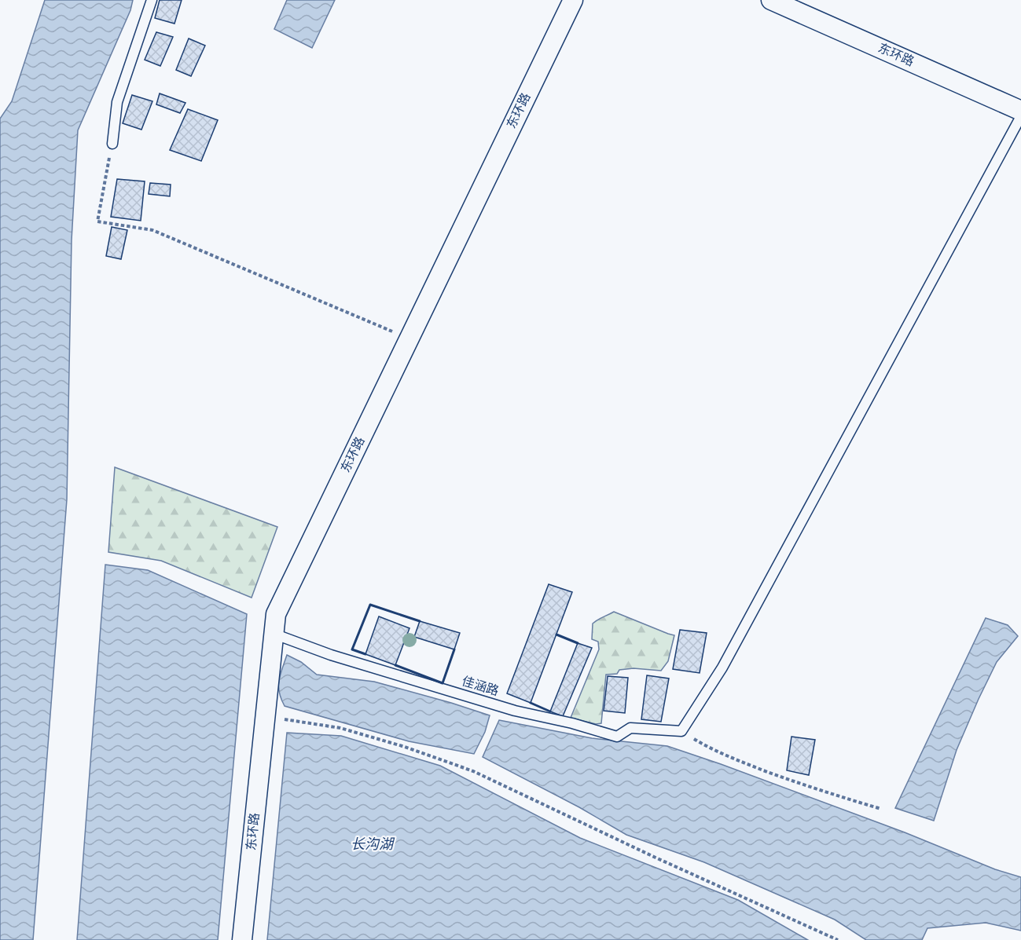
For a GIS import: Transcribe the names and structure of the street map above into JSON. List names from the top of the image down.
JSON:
{
  "streets": {
    "street": ["东环路"],
    "lane": ["佳涵路"]
  },
  "crossings": [
    ["东环路", "佳涵路"]
  ],
  "water": ["长沟湖"]
}
